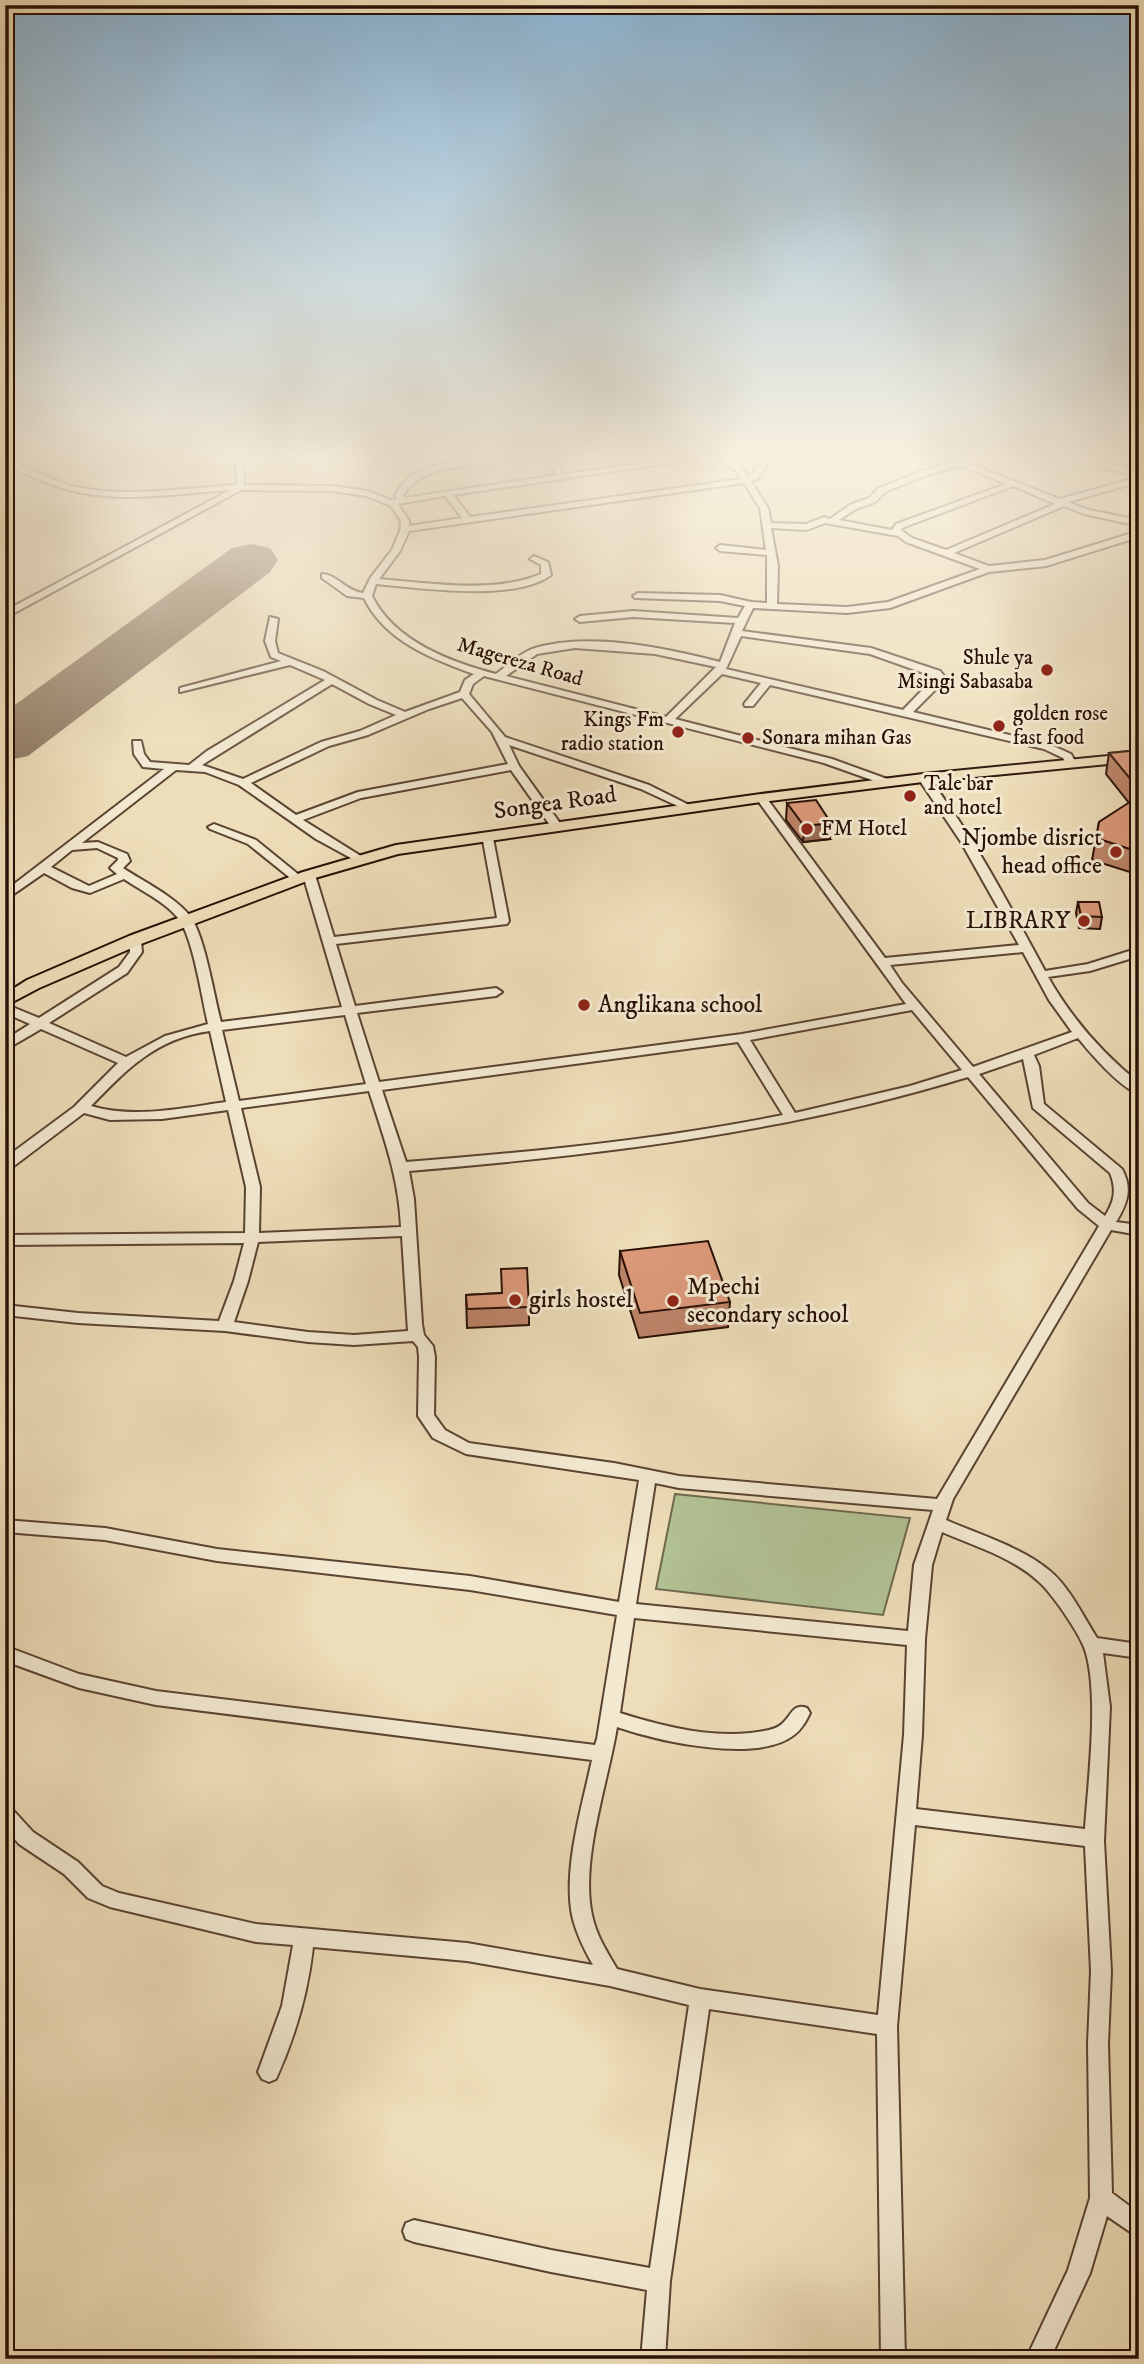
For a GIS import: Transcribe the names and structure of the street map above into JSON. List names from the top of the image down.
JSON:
{
  "streets": {
    "highway": ["Songea Road"],
    "street": ["Magereza Road"]
  },
  "crossings": [
    ["Magereza Road", "Songea Road"]
  ],
  "places": [
    "Shule ya Msingi Sabasaba",
    "golden rose fast food",
    "Kings Fm radio station",
    "Sonara mihan Gas",
    "Tale bar and hotel",
    "FM Hotel",
    "Njombe disrict head office",
    "LIBRARY",
    "Anglikana school",
    "girls hostel",
    "Mpechi secondary school"
  ]
}
